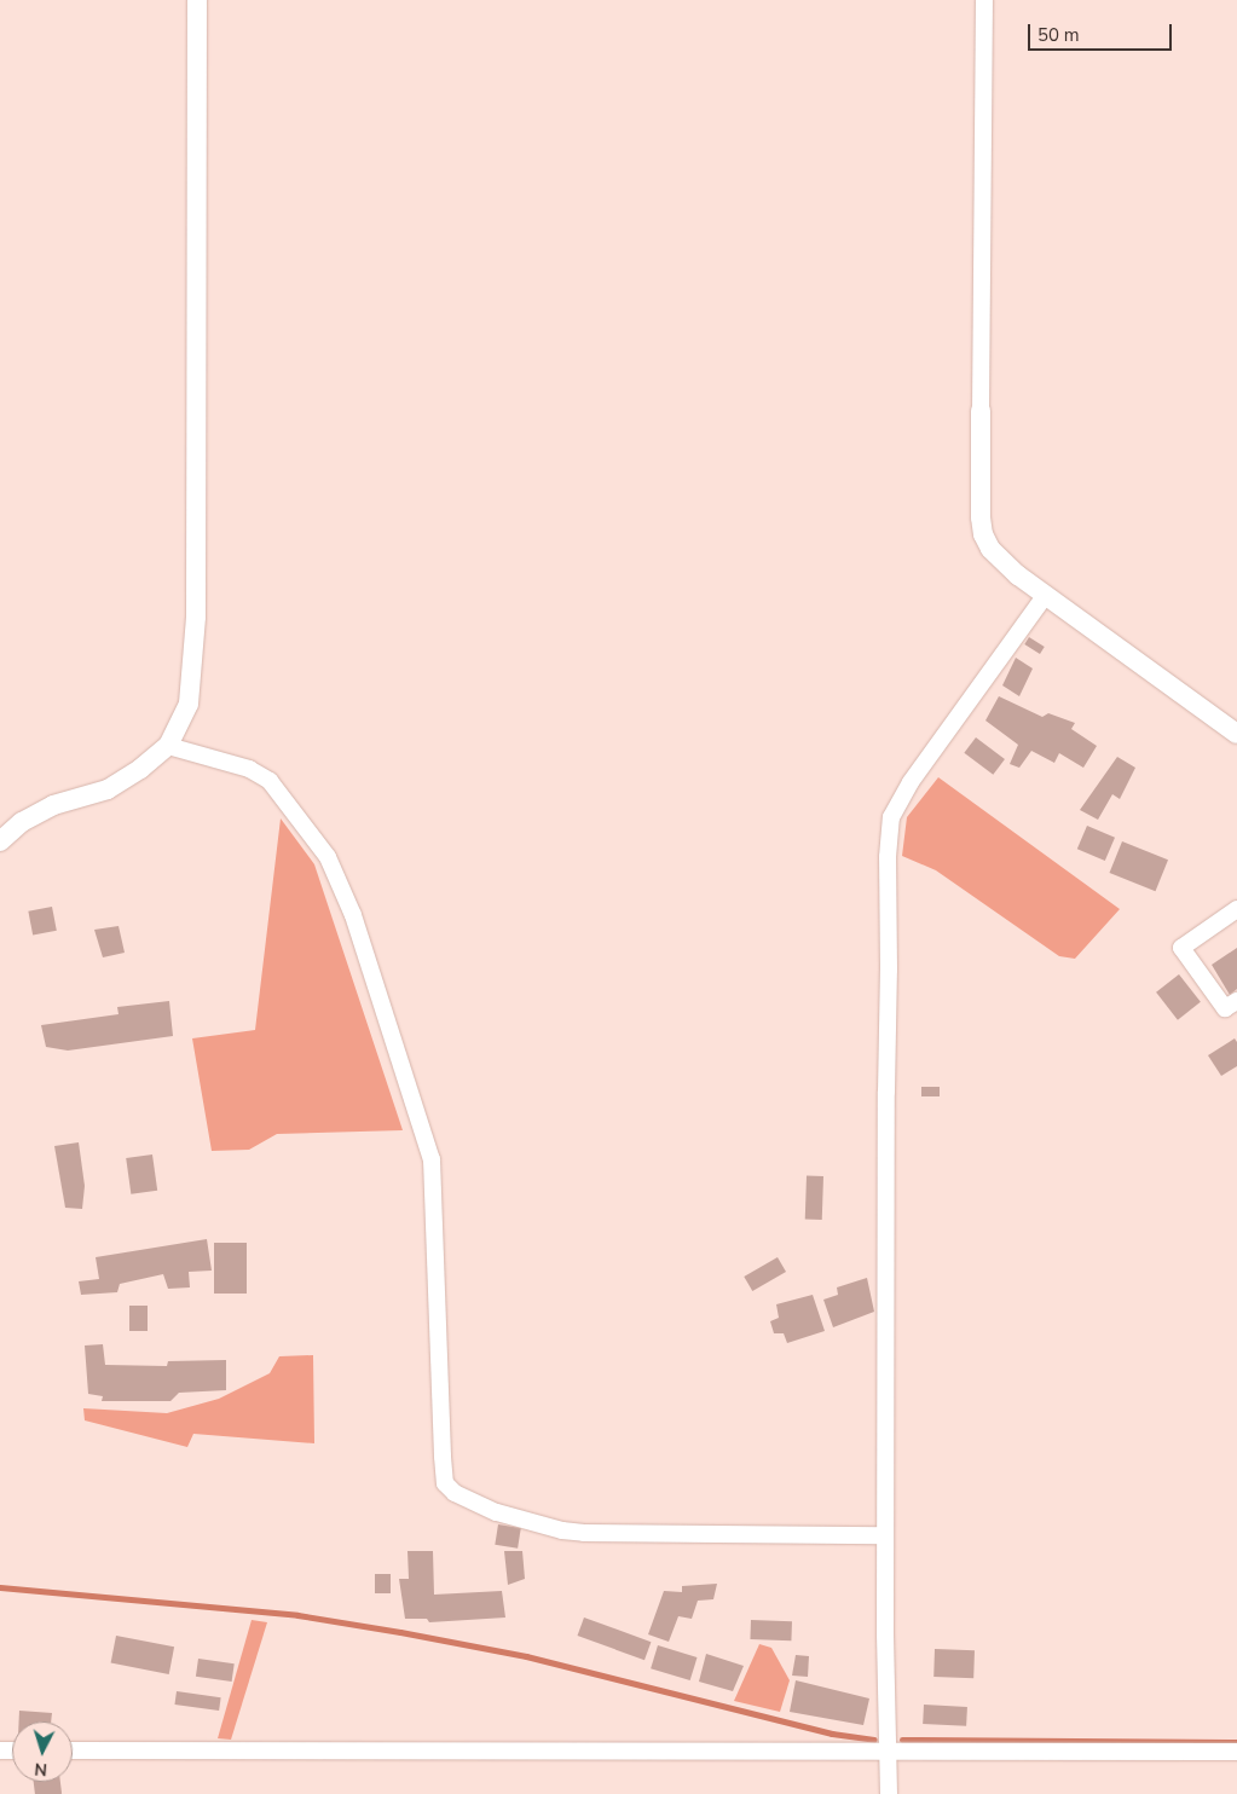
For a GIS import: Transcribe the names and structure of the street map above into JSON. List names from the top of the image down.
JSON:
{
  "scale_bar": "50 m",
  "north": "bottom"
}
